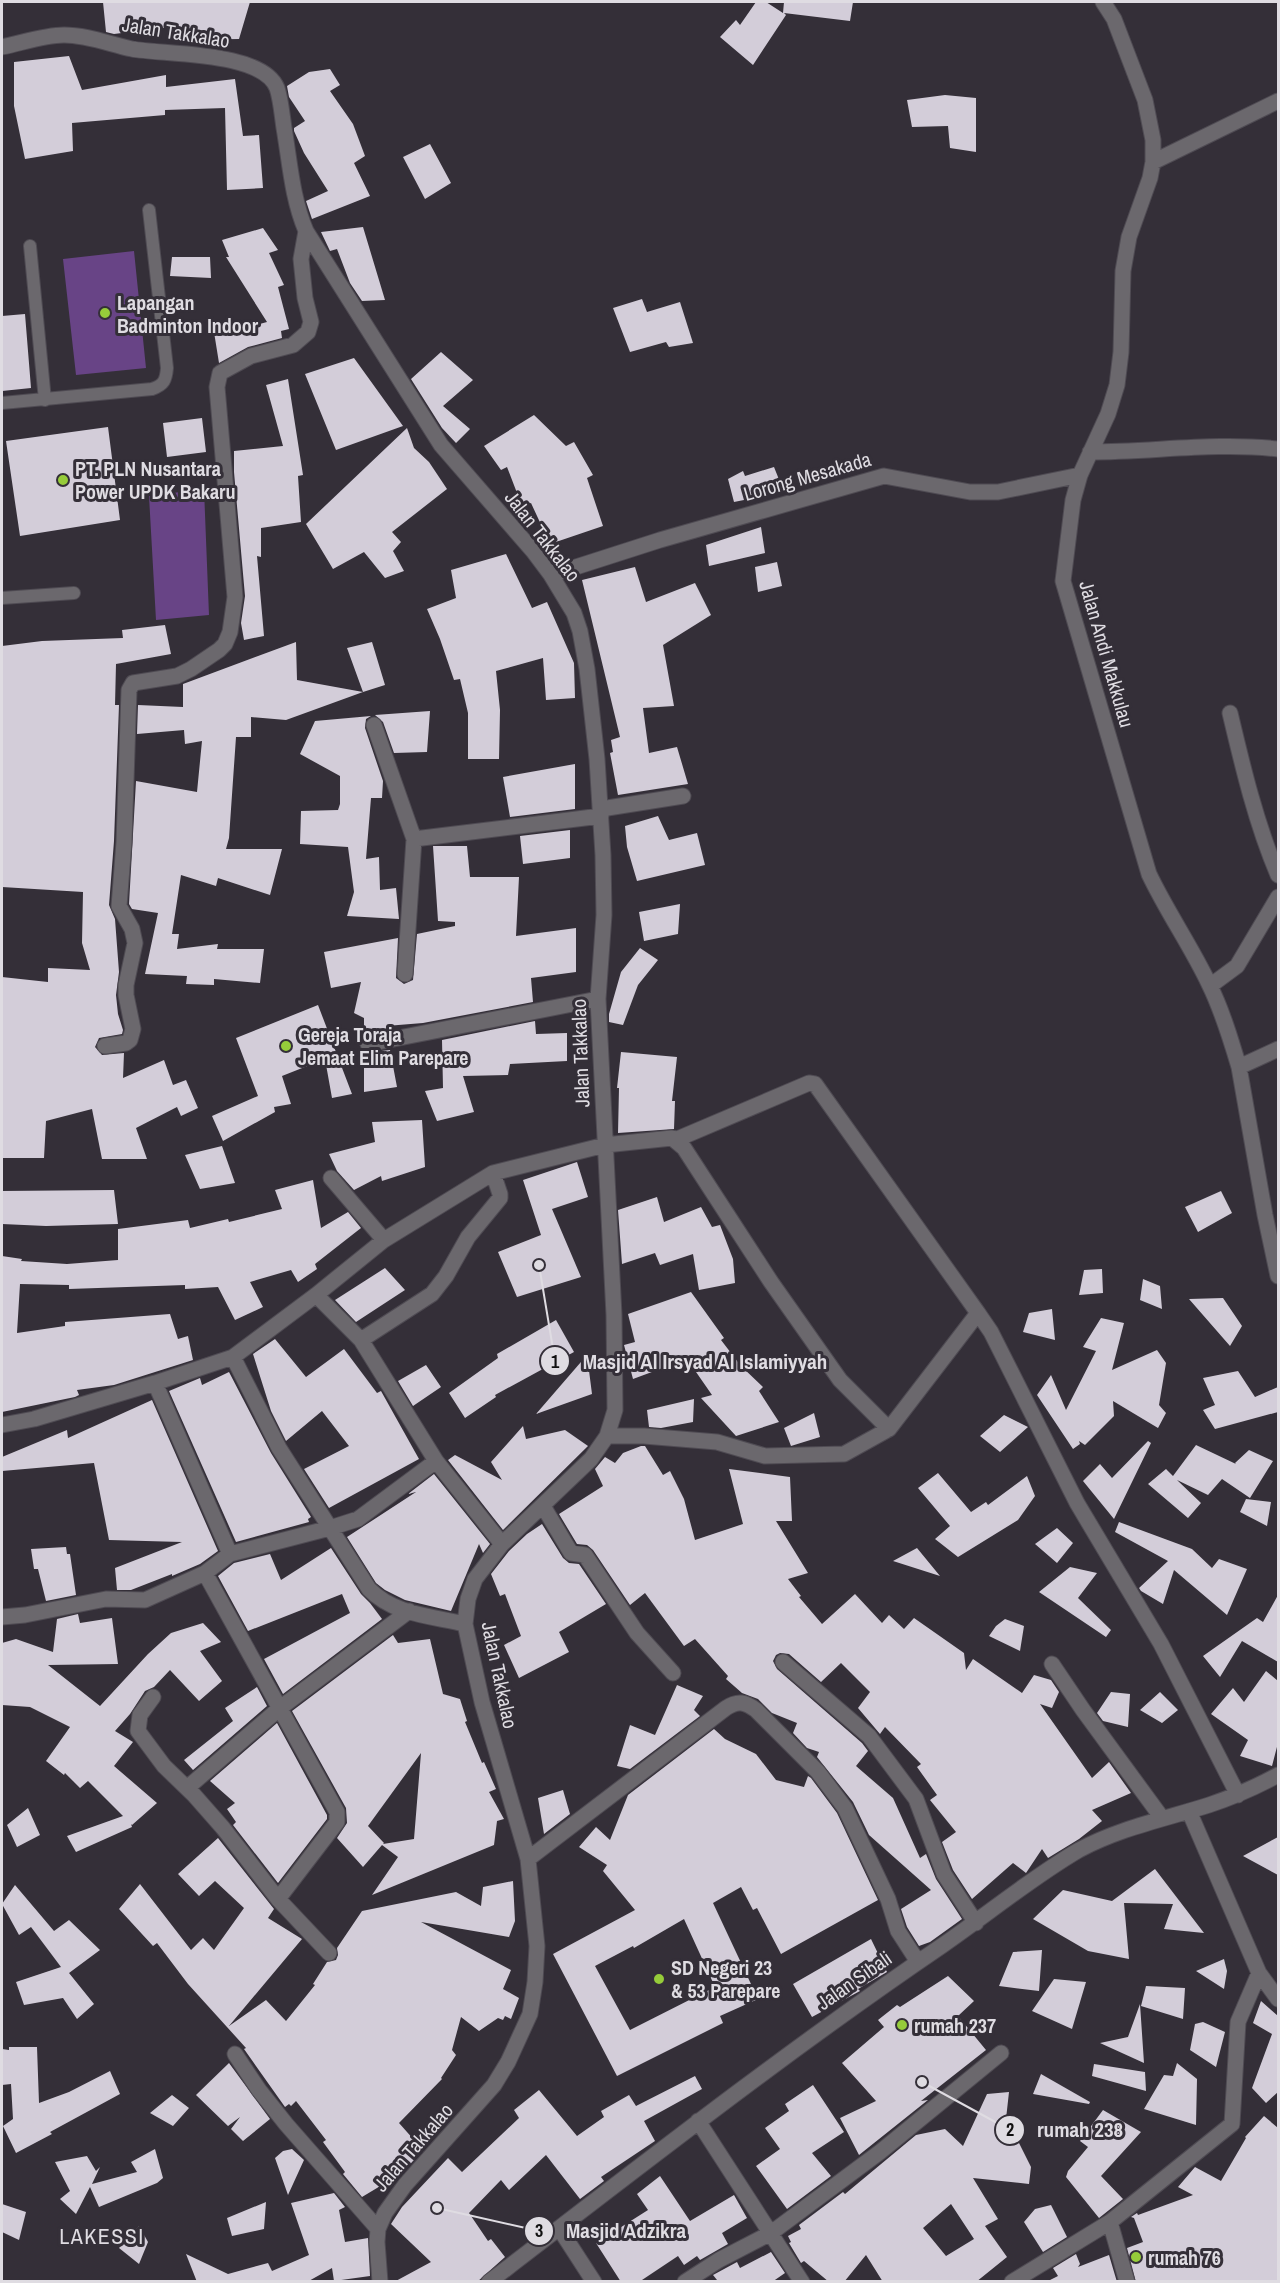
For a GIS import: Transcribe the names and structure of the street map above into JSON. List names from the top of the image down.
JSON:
{
  "streets": {
    "street": [
      "Jalan Takkalao",
      "Lorong Mesakada",
      "Jalan Andi Makkulau",
      "Jalan Sibali"
    ]
  },
  "crossings": [
    ["Jalan Takkalao", "Lorong Mesakada"],
    ["Lorong Mesakada", "Jalan Andi Makkulau"]
  ],
  "districts": ["LAKESSI"],
  "places": [
    "Lapangan Badminton Indoor",
    "PT. PLN Nusantara Power UPDK Bakaru",
    "Gereja Toraja Jemaat Elim Parepare",
    "Masjid Al Irsyad Al Islamiyyah",
    "SD Negeri 23 & 53 Parepare",
    "rumah 237",
    "rumah 238",
    "Masjid Adzikra",
    "rumah 76"
  ]
}
